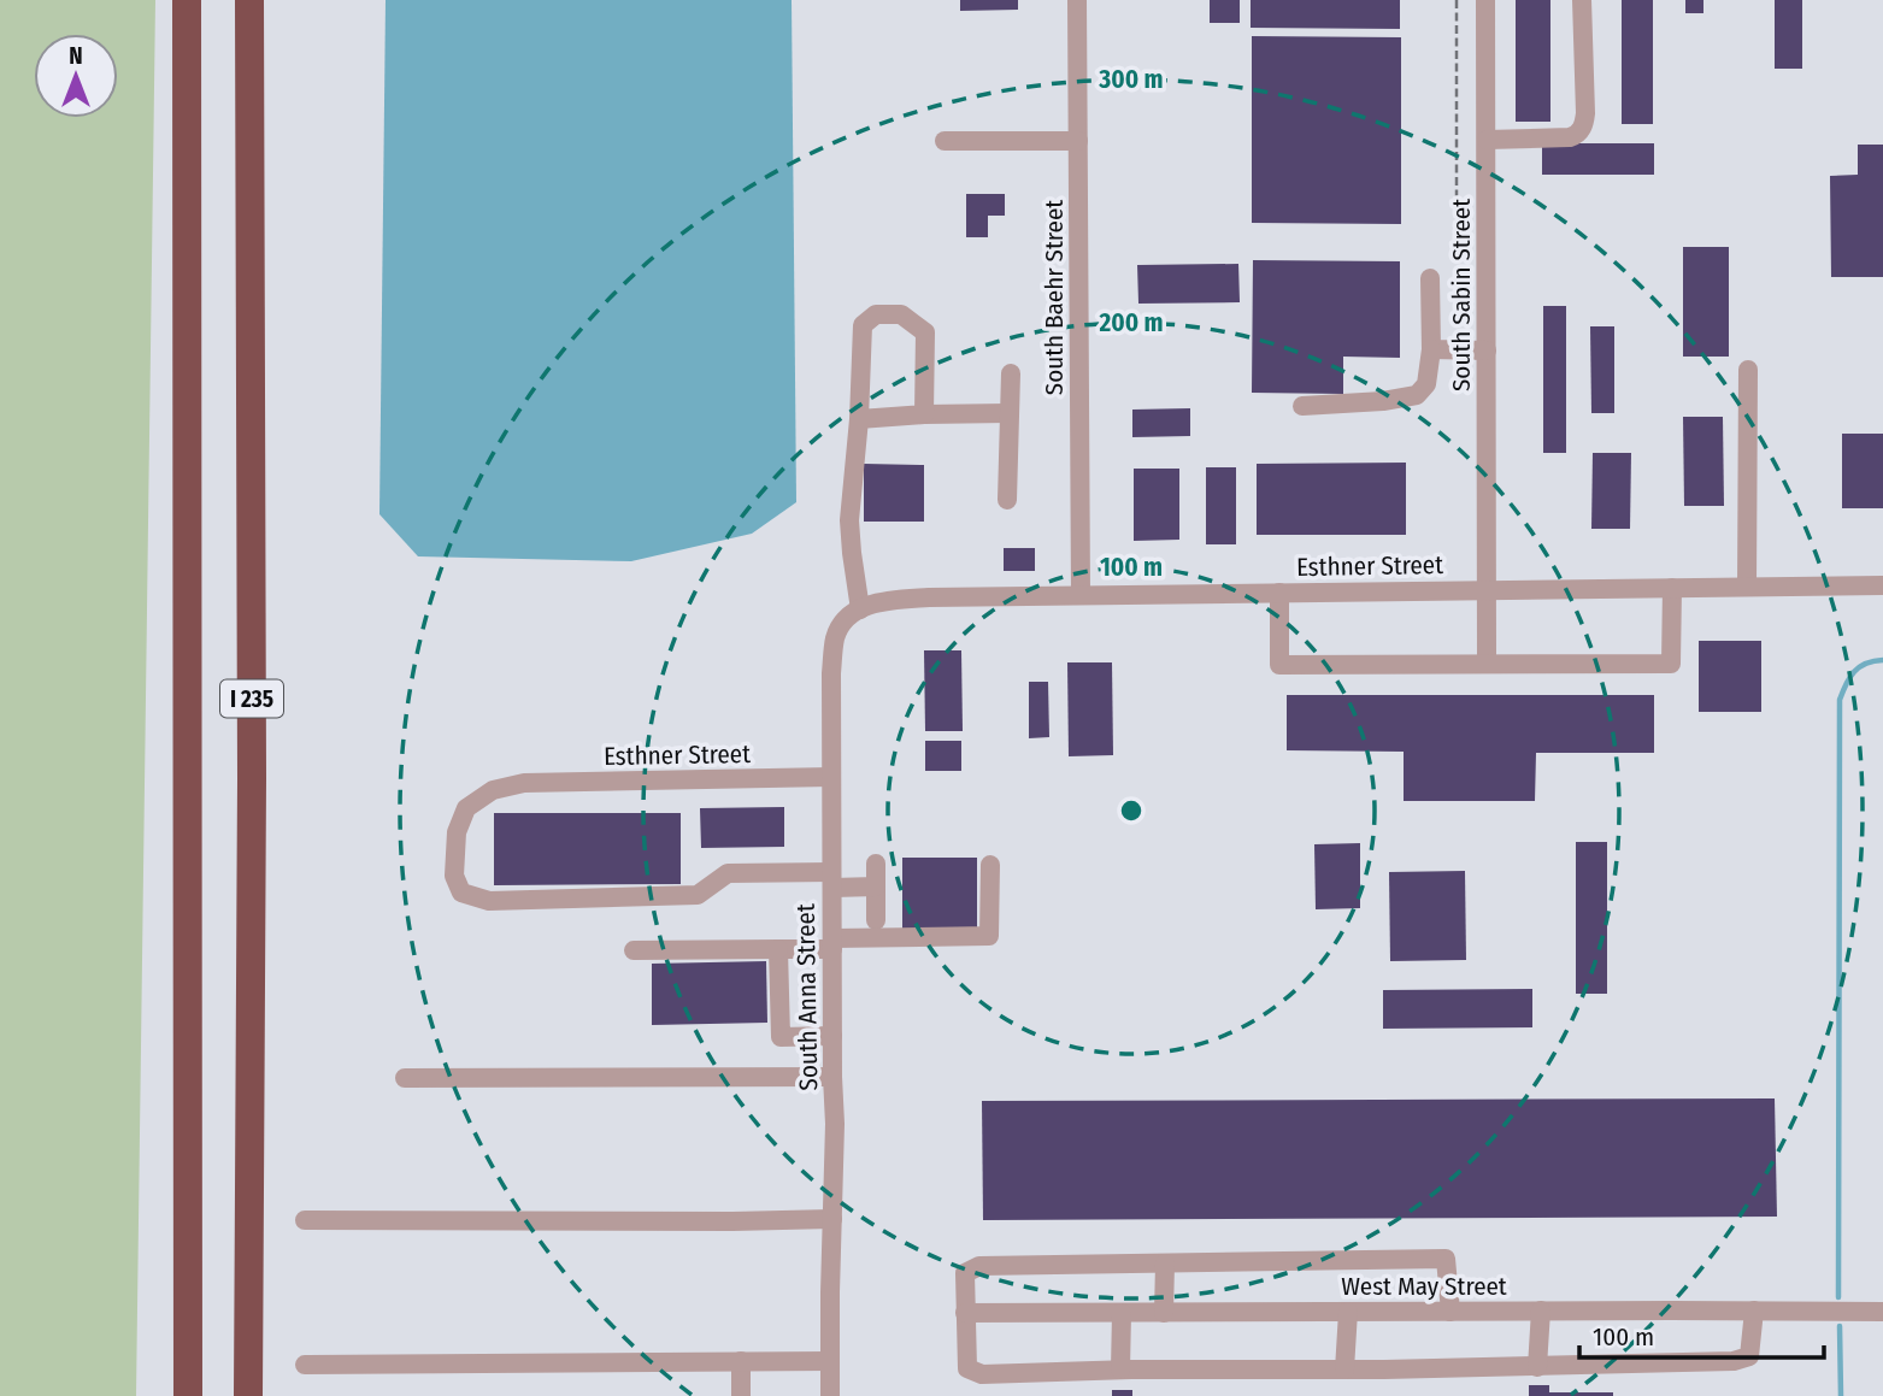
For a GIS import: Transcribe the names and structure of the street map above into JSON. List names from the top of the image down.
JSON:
{
  "streets": {
    "highway": ["I 235"],
    "street": [
      "South Sabin Street",
      "South Baehr Street",
      "Esthner Street",
      "South Anna Street",
      "West May Street"
    ]
  },
  "crossings": [
    ["South Sabin Street", "Esthner Street"],
    ["South Baehr Street", "Esthner Street"],
    ["Esthner Street", "South Anna Street"]
  ],
  "scale_bar": "100 m",
  "north": "top",
  "rings": ["300 m", "200 m", "100 m"]
}
